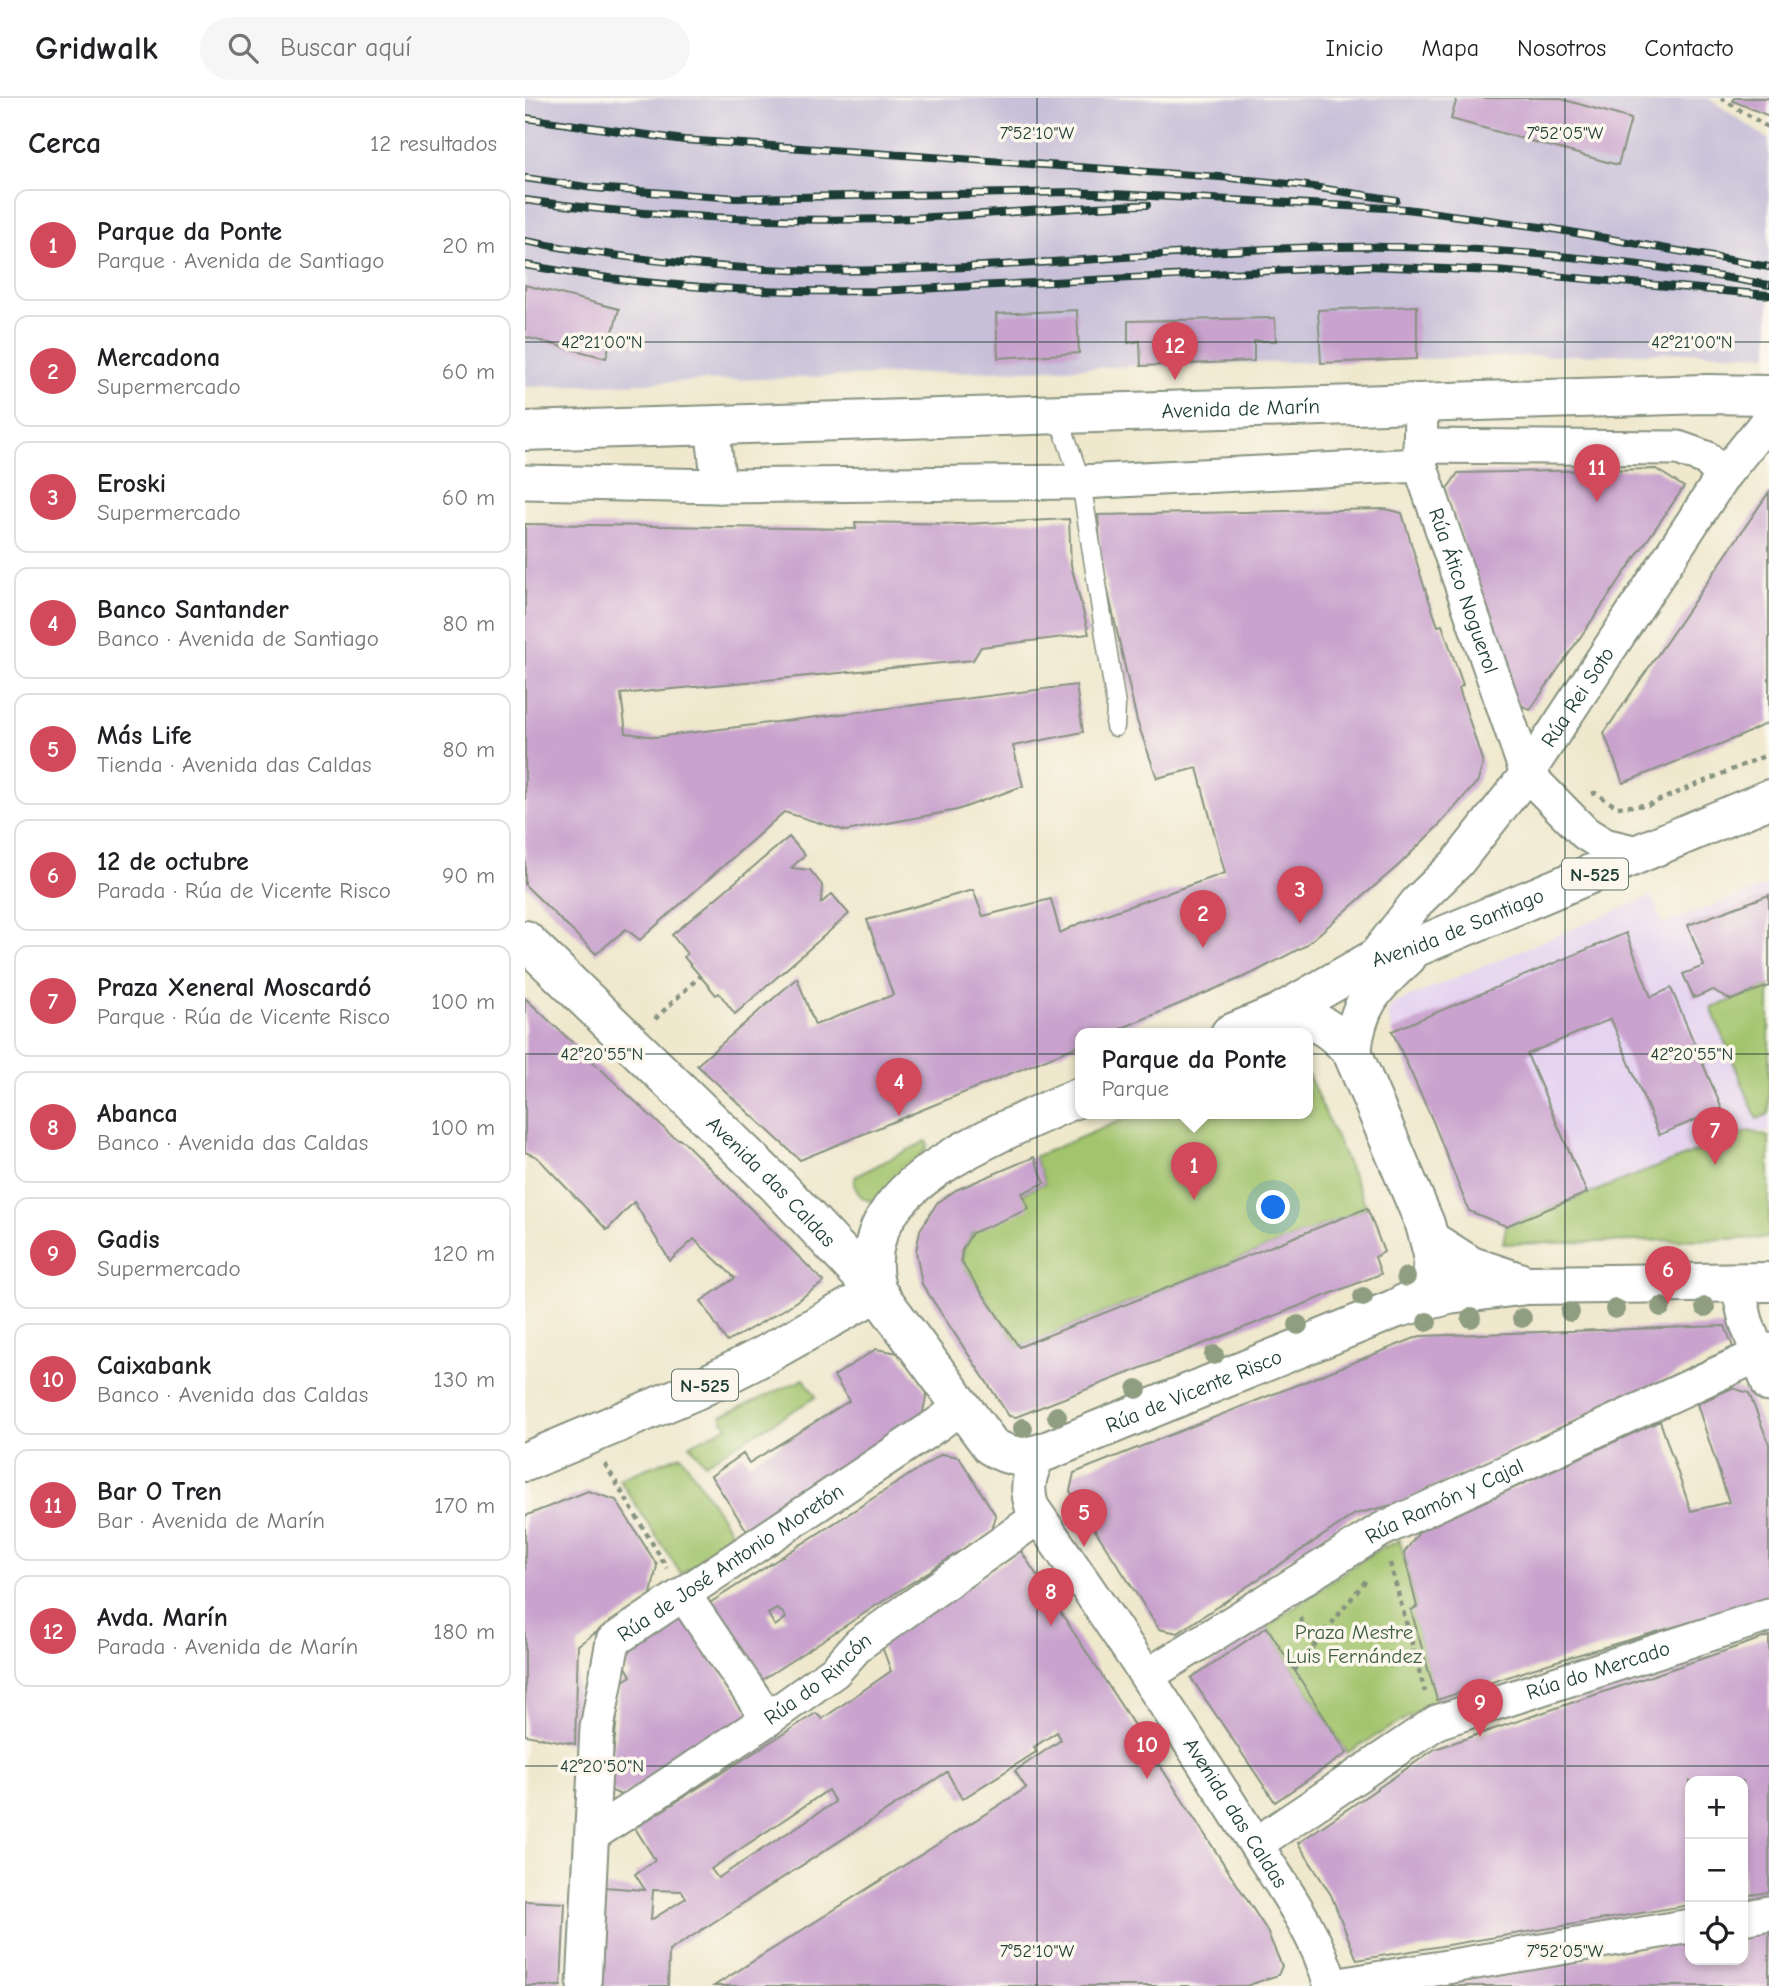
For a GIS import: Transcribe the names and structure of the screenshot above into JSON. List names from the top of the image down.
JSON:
{
  "streets": {
    "main road": [
      "Avenida de Marín",
      "N-525",
      "Avenida de Santiago",
      "Avenida das Caldas",
      "Rúa de Vicente Risco"
    ],
    "street": [
      "Rúa Ático Noguerol",
      "Rúa Rei Soto",
      "Rúa Ramón y Cajal",
      "Rúa de José Antonio Moretón",
      "Rúa do Mercado",
      "Rúa do Rincón"
    ]
  },
  "crossings": [
    ["Avenida de Marín", "Rúa Ático Noguerol"],
    ["Rúa Ático Noguerol", "Rúa Rei Soto"],
    ["Rúa Rei Soto", "Avenida de Santiago"],
    ["N-525", "Avenida das Caldas"],
    ["Avenida das Caldas", "Rúa de Vicente Risco"],
    ["Avenida das Caldas", "Rúa Ramón y Cajal"],
    ["Avenida das Caldas", "Rúa de José Antonio Moretón"],
    ["Avenida das Caldas", "Rúa do Mercado"],
    ["Avenida das Caldas", "Rúa do Rincón"],
    ["Rúa de Vicente Risco", "Rúa Ramón y Cajal"],
    ["Rúa de José Antonio Moretón", "Rúa do Rincón"]
  ],
  "parks": ["Praza Mestre Luis Fernández"],
  "page": {
    "header": "Gridwalk",
    "search": "Buscar aquí",
    "nav": [
      "Inicio",
      "Mapa",
      "Nosotros",
      "Contacto"
    ],
    "heading": ["Cerca", "12 resultados"],
    "list": [
      {
        "mark": "1",
        "name": "Parque da Ponte",
        "note": "Parque · Avenida de Santiago",
        "value": "20 m"
      },
      {
        "mark": "2",
        "name": "Mercadona",
        "note": "Supermercado",
        "value": "60 m"
      },
      {
        "mark": "3",
        "name": "Eroski",
        "note": "Supermercado",
        "value": "60 m"
      },
      {
        "mark": "4",
        "name": "Banco Santander",
        "note": "Banco · Avenida de Santiago",
        "value": "80 m"
      },
      {
        "mark": "5",
        "name": "Más Life",
        "note": "Tienda · Avenida das Caldas",
        "value": "80 m"
      },
      {
        "mark": "6",
        "name": "12 de octubre",
        "note": "Parada · Rúa de Vicente Risco",
        "value": "90 m"
      },
      {
        "mark": "7",
        "name": "Praza Xeneral Moscardó",
        "note": "Parque · Rúa de Vicente Risco",
        "value": "100 m"
      },
      {
        "mark": "8",
        "name": "Abanca",
        "note": "Banco · Avenida das Caldas",
        "value": "100 m"
      },
      {
        "mark": "9",
        "name": "Gadis",
        "note": "Supermercado",
        "value": "120 m"
      },
      {
        "mark": "10",
        "name": "Caixabank",
        "note": "Banco · Avenida das Caldas",
        "value": "130 m"
      },
      {
        "mark": "11",
        "name": "Bar O Tren",
        "note": "Bar · Avenida de Marín",
        "value": "170 m"
      },
      {
        "mark": "12",
        "name": "Avda. Marín",
        "note": "Parada · Avenida de Marín",
        "value": "180 m"
      }
    ],
    "pins": [
      "12",
      "11",
      "3",
      "2",
      "4",
      "7",
      "1",
      "6",
      "5",
      "8",
      "9",
      "10"
    ],
    "popup": ["Parque da Ponte", "Parque"],
    "map_buttons": ["+", "−"]
  },
  "coordinates": [
    "7°52'10\"W",
    "7°52'05\"W",
    "42°21'00\"N",
    "42°20'55\"N",
    "42°20'50\"N"
  ]
}
